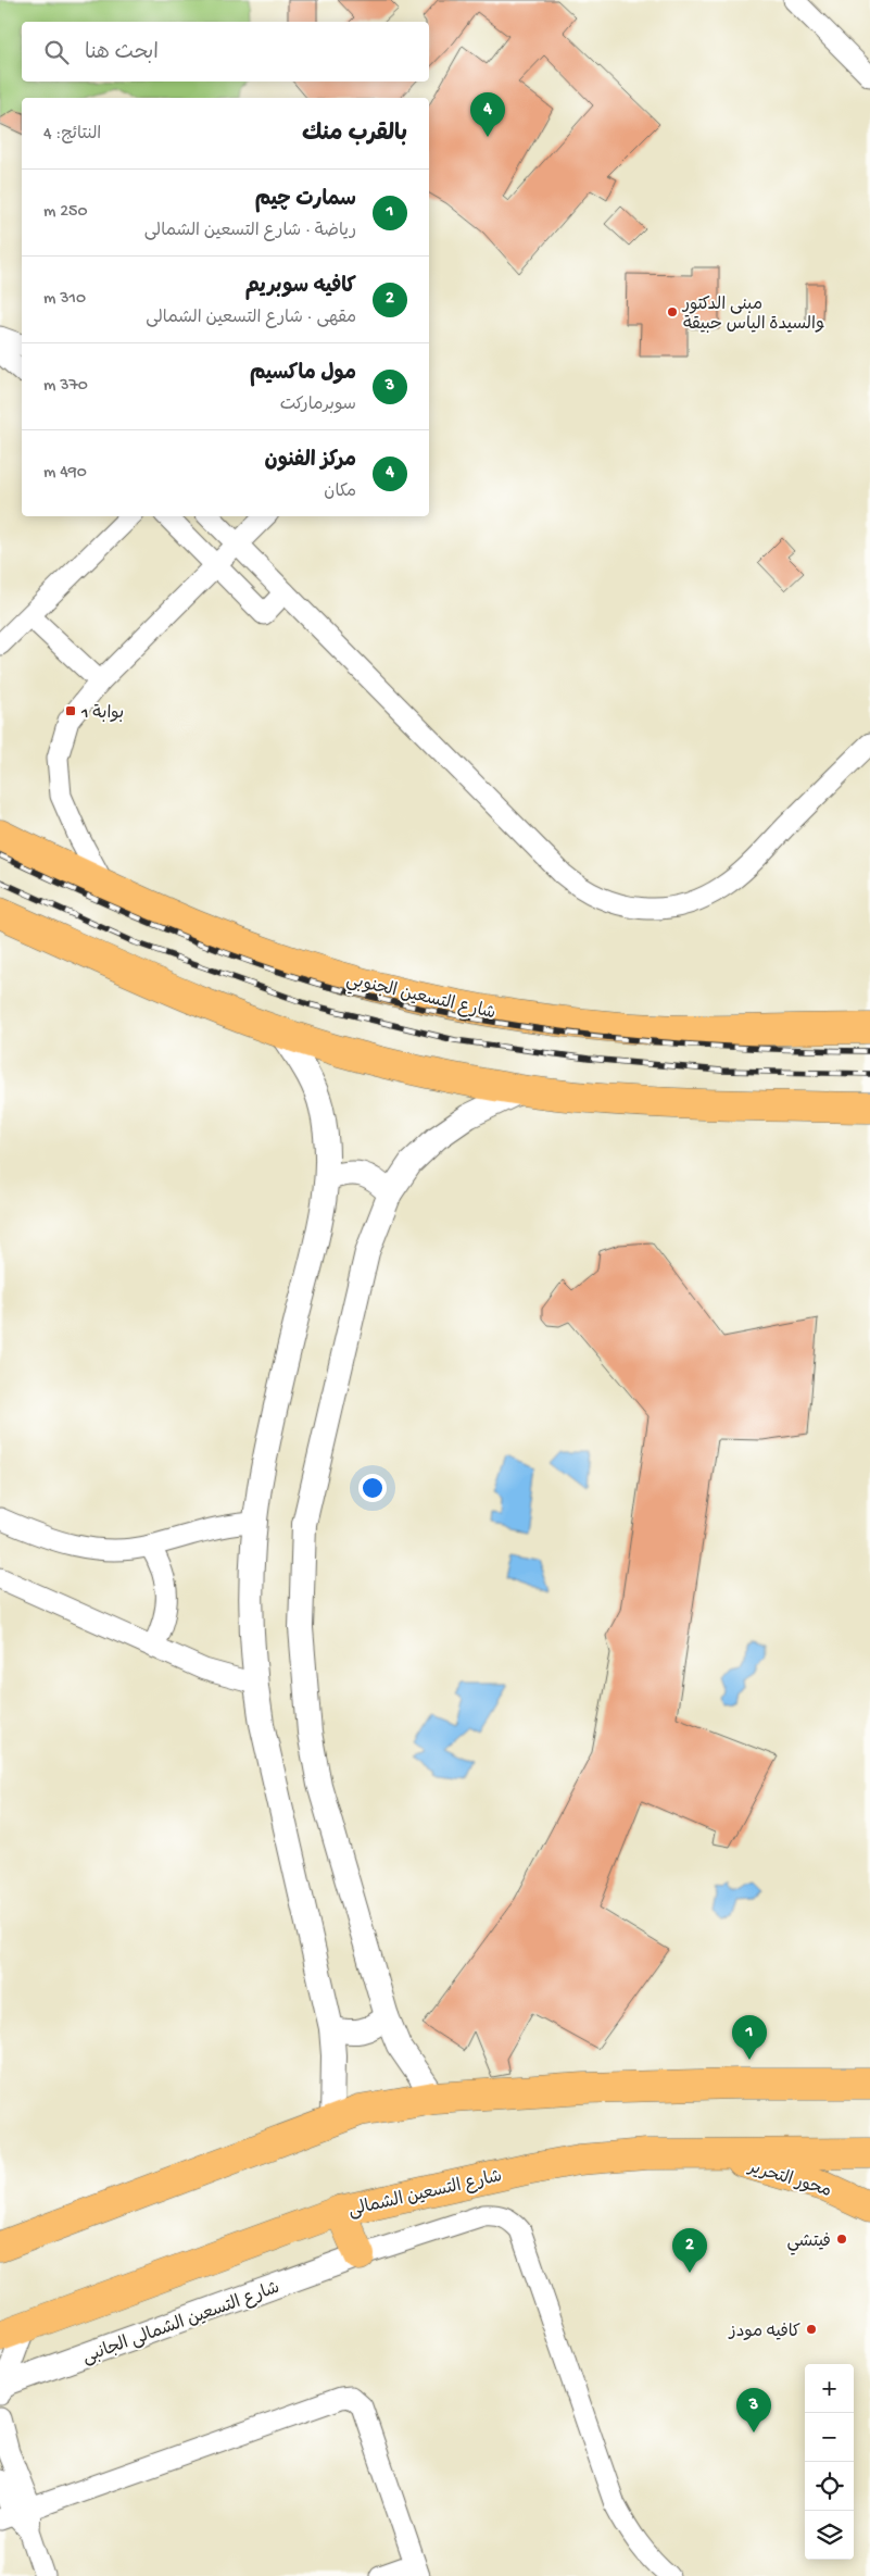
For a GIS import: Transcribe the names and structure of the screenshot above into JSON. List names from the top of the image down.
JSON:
{
  "streets": {
    "main road": ["شارع التسعين الجنوبي", "محور التحرير", "شارع التسعين الشمالى"],
    "street": ["شارع التسعين الشمالى الجانبى"]
  },
  "crossings": [
    ["محور التحرير", "شارع التسعين الشمالى"]
  ],
  "places": {
    "other": ["مبنى الدكتور والسيدة الياس حبيقة", "فيتشي", "كافيه مودز"],
    "transit": ["بوابة 1"]
  },
  "page": {
    "search": "ابحث هنا",
    "pins": [
      "4",
      "1",
      "2",
      "3"
    ],
    "heading": ["بالقرب منك", "النتائج: 4"],
    "list": [
      {
        "mark": "1",
        "name": "سمارت چيم",
        "note": "رياضة · شارع التسعين الشمالى",
        "value": "250 m"
      },
      {
        "mark": "2",
        "name": "كافيه سوبريم",
        "note": "مقهى · شارع التسعين الشمالى",
        "value": "310 m"
      },
      {
        "mark": "3",
        "name": "مول ماكسيم",
        "note": "سوبرماركت",
        "value": "370 m"
      },
      {
        "mark": "4",
        "name": "مركز الفنون",
        "note": "مكان",
        "value": "490 m"
      }
    ],
    "map_buttons": ["+", "−"]
  }
}
